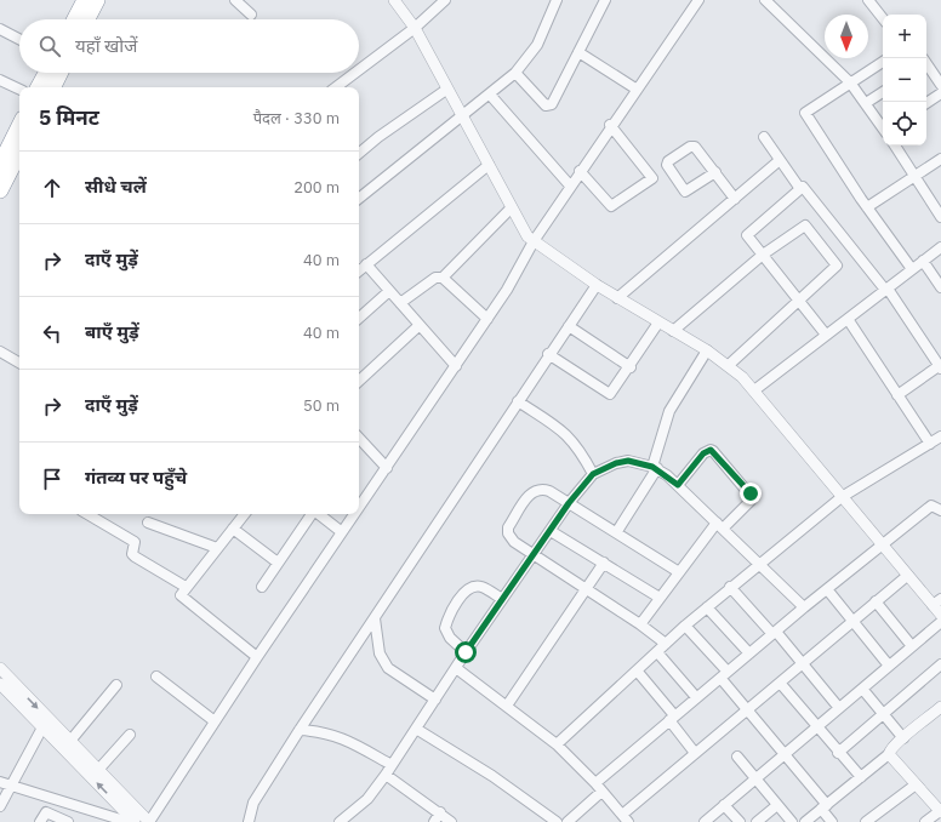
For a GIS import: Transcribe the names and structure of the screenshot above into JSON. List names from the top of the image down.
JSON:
{
  "north": "bottom",
  "page": {
    "map_buttons": ["+", "−"],
    "search": "यहाँ खोजें",
    "heading": ["5 मिनट", "पैदल · 330 m"],
    "list": [
      ["सीधे चलें", "200 m"],
      ["दाएँ मुड़ें", "40 m"],
      ["बाएँ मुड़ें", "40 m"],
      ["दाएँ मुड़ें", "50 m"],
      "गंतव्य पर पहुँचे"
    ]
  }
}
